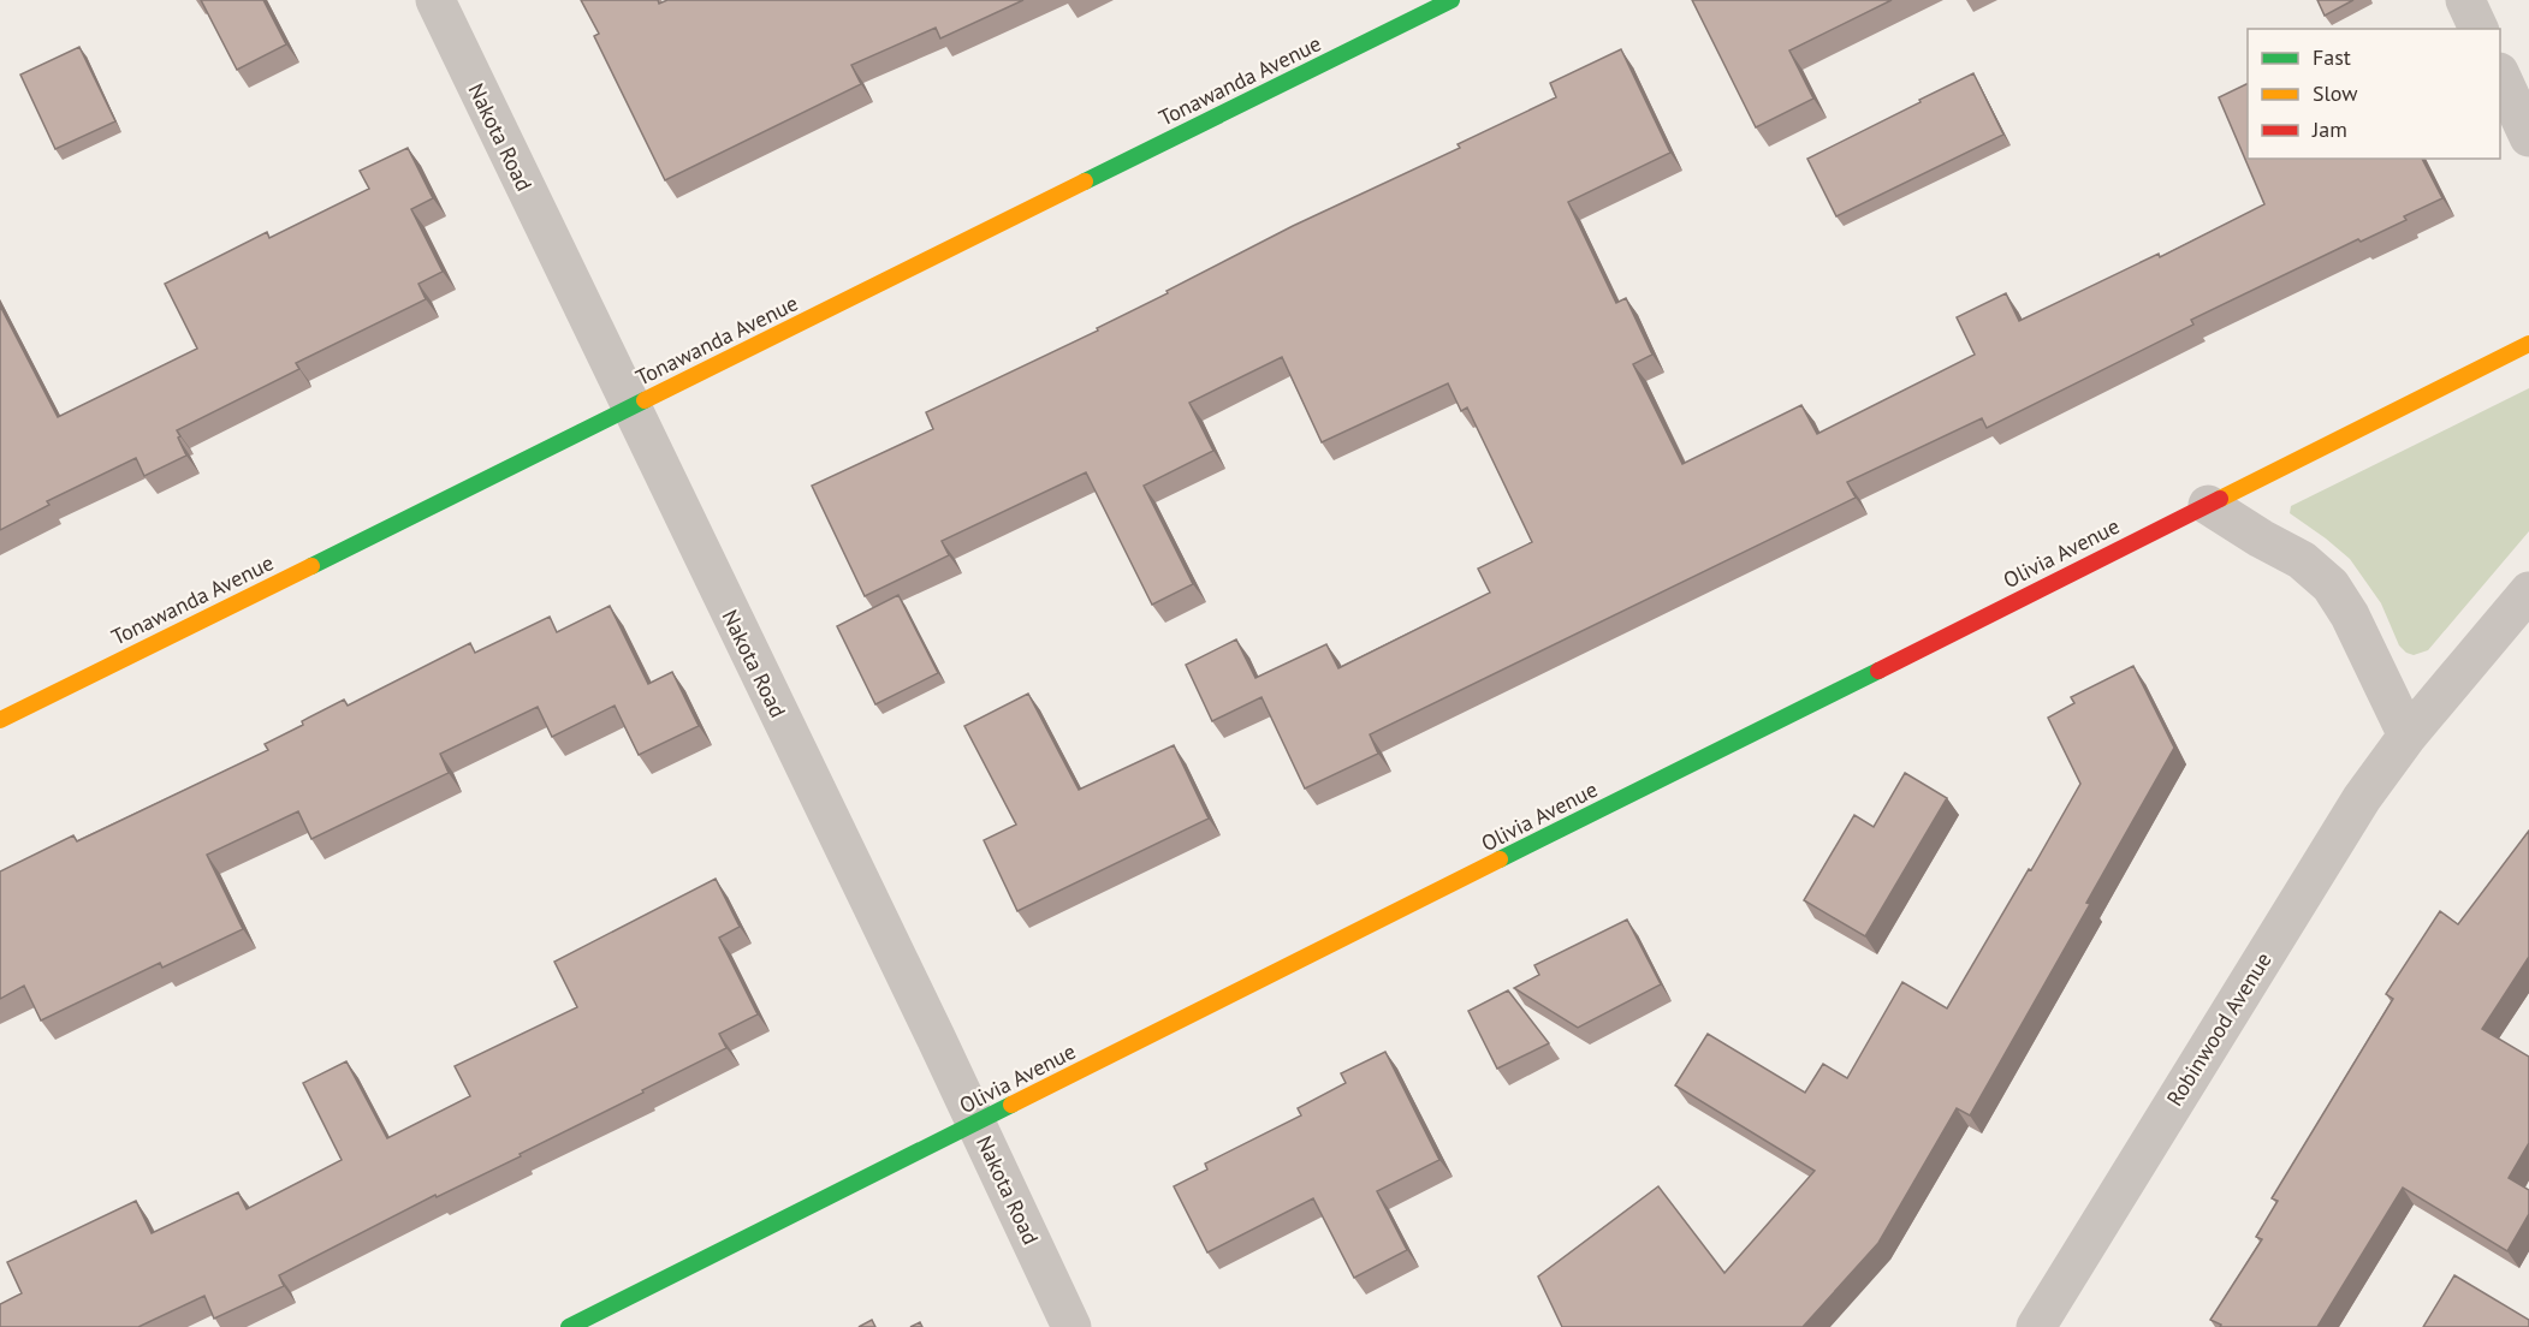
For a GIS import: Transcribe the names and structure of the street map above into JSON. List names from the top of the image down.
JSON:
{
  "streets": {
    "street": [
      "Tonawanda Avenue",
      "Nakota Road",
      "Olivia Avenue",
      "Robinwood Avenue"
    ]
  },
  "crossings": [
    ["Tonawanda Avenue", "Nakota Road"],
    ["Nakota Road", "Olivia Avenue"]
  ],
  "legend": ["Fast", "Slow", "Jam"]
}
